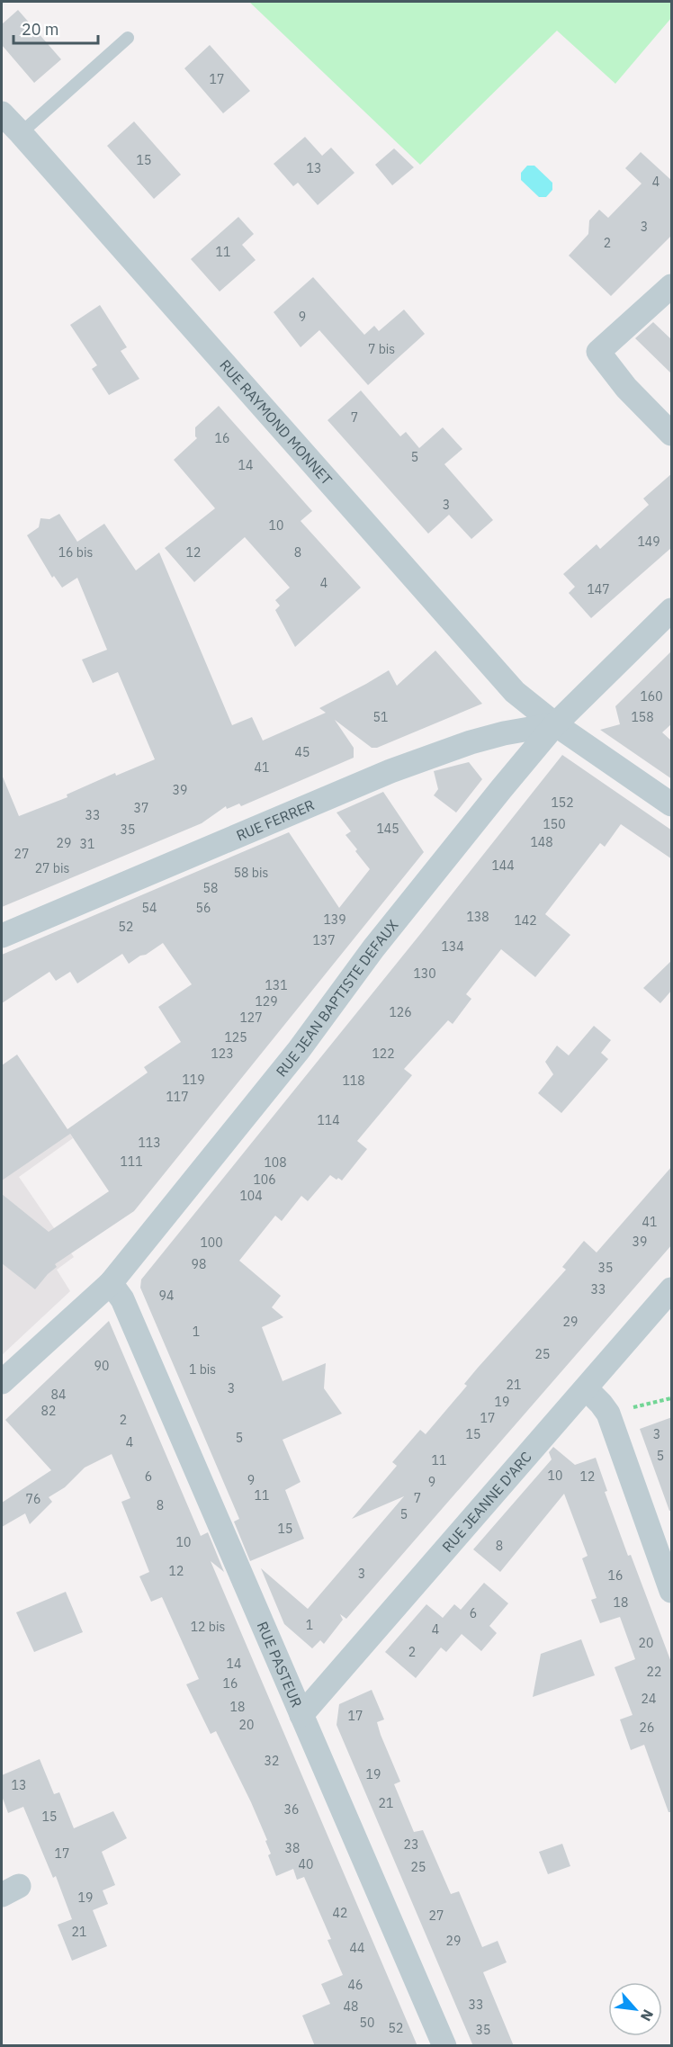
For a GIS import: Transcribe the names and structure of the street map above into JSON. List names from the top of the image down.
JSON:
{
  "streets": {
    "street": [
      "RUE RAYMOND MONNET",
      "RUE FERRER",
      "RUE JEAN BAPTISTE DEFAUX",
      "RUE JEANNE D'ARC",
      "RUE PASTEUR"
    ]
  },
  "crossings": [
    ["RUE RAYMOND MONNET", "RUE FERRER"],
    ["RUE RAYMOND MONNET", "RUE JEAN BAPTISTE DEFAUX"],
    ["RUE FERRER", "RUE JEAN BAPTISTE DEFAUX"],
    ["RUE JEAN BAPTISTE DEFAUX", "RUE PASTEUR"],
    ["RUE JEANNE D'ARC", "RUE PASTEUR"]
  ],
  "house_numbers": [
    "17",
    "15",
    "13",
    "4",
    "3",
    "2",
    "11",
    "9",
    "7 bis",
    "7",
    "16",
    "5",
    "14",
    "3",
    "10",
    "149",
    "16 bis",
    "12",
    "8",
    "4",
    "147",
    "160",
    "51",
    "158",
    "45",
    "41",
    "39",
    "152",
    "37",
    "33",
    "150",
    "145",
    "35",
    "148",
    "29",
    "31",
    "27",
    "144",
    "27 bis",
    "58 bis",
    "58",
    "54",
    "56",
    "138",
    "139",
    "142",
    "52",
    "137",
    "134",
    "130",
    "131",
    "129",
    "126",
    "127",
    "125",
    "123",
    "122",
    "119",
    "118",
    "117",
    "114",
    "113",
    "111",
    "108",
    "106",
    "104",
    "41",
    "39",
    "100",
    "98",
    "35",
    "33",
    "94",
    "29",
    "1",
    "25",
    "90",
    "1 bis",
    "21",
    "3",
    "84",
    "19",
    "82",
    "17",
    "2",
    "15",
    "3",
    "5",
    "4",
    "5",
    "11",
    "10",
    "6",
    "12",
    "9",
    "9",
    "11",
    "7",
    "76",
    "8",
    "5",
    "15",
    "10",
    "8",
    "12",
    "3",
    "16",
    "18",
    "6",
    "1",
    "12 bis",
    "4",
    "20",
    "2",
    "14",
    "22",
    "16",
    "24",
    "18",
    "17",
    "20",
    "26",
    "32",
    "19",
    "13",
    "21",
    "36",
    "15",
    "23",
    "38",
    "17",
    "40",
    "25",
    "19",
    "42",
    "27",
    "21",
    "29",
    "44",
    "46",
    "33",
    "48",
    "50",
    "52",
    "35"
  ],
  "scale_bar": "20 m",
  "north": "bottom right"
}
